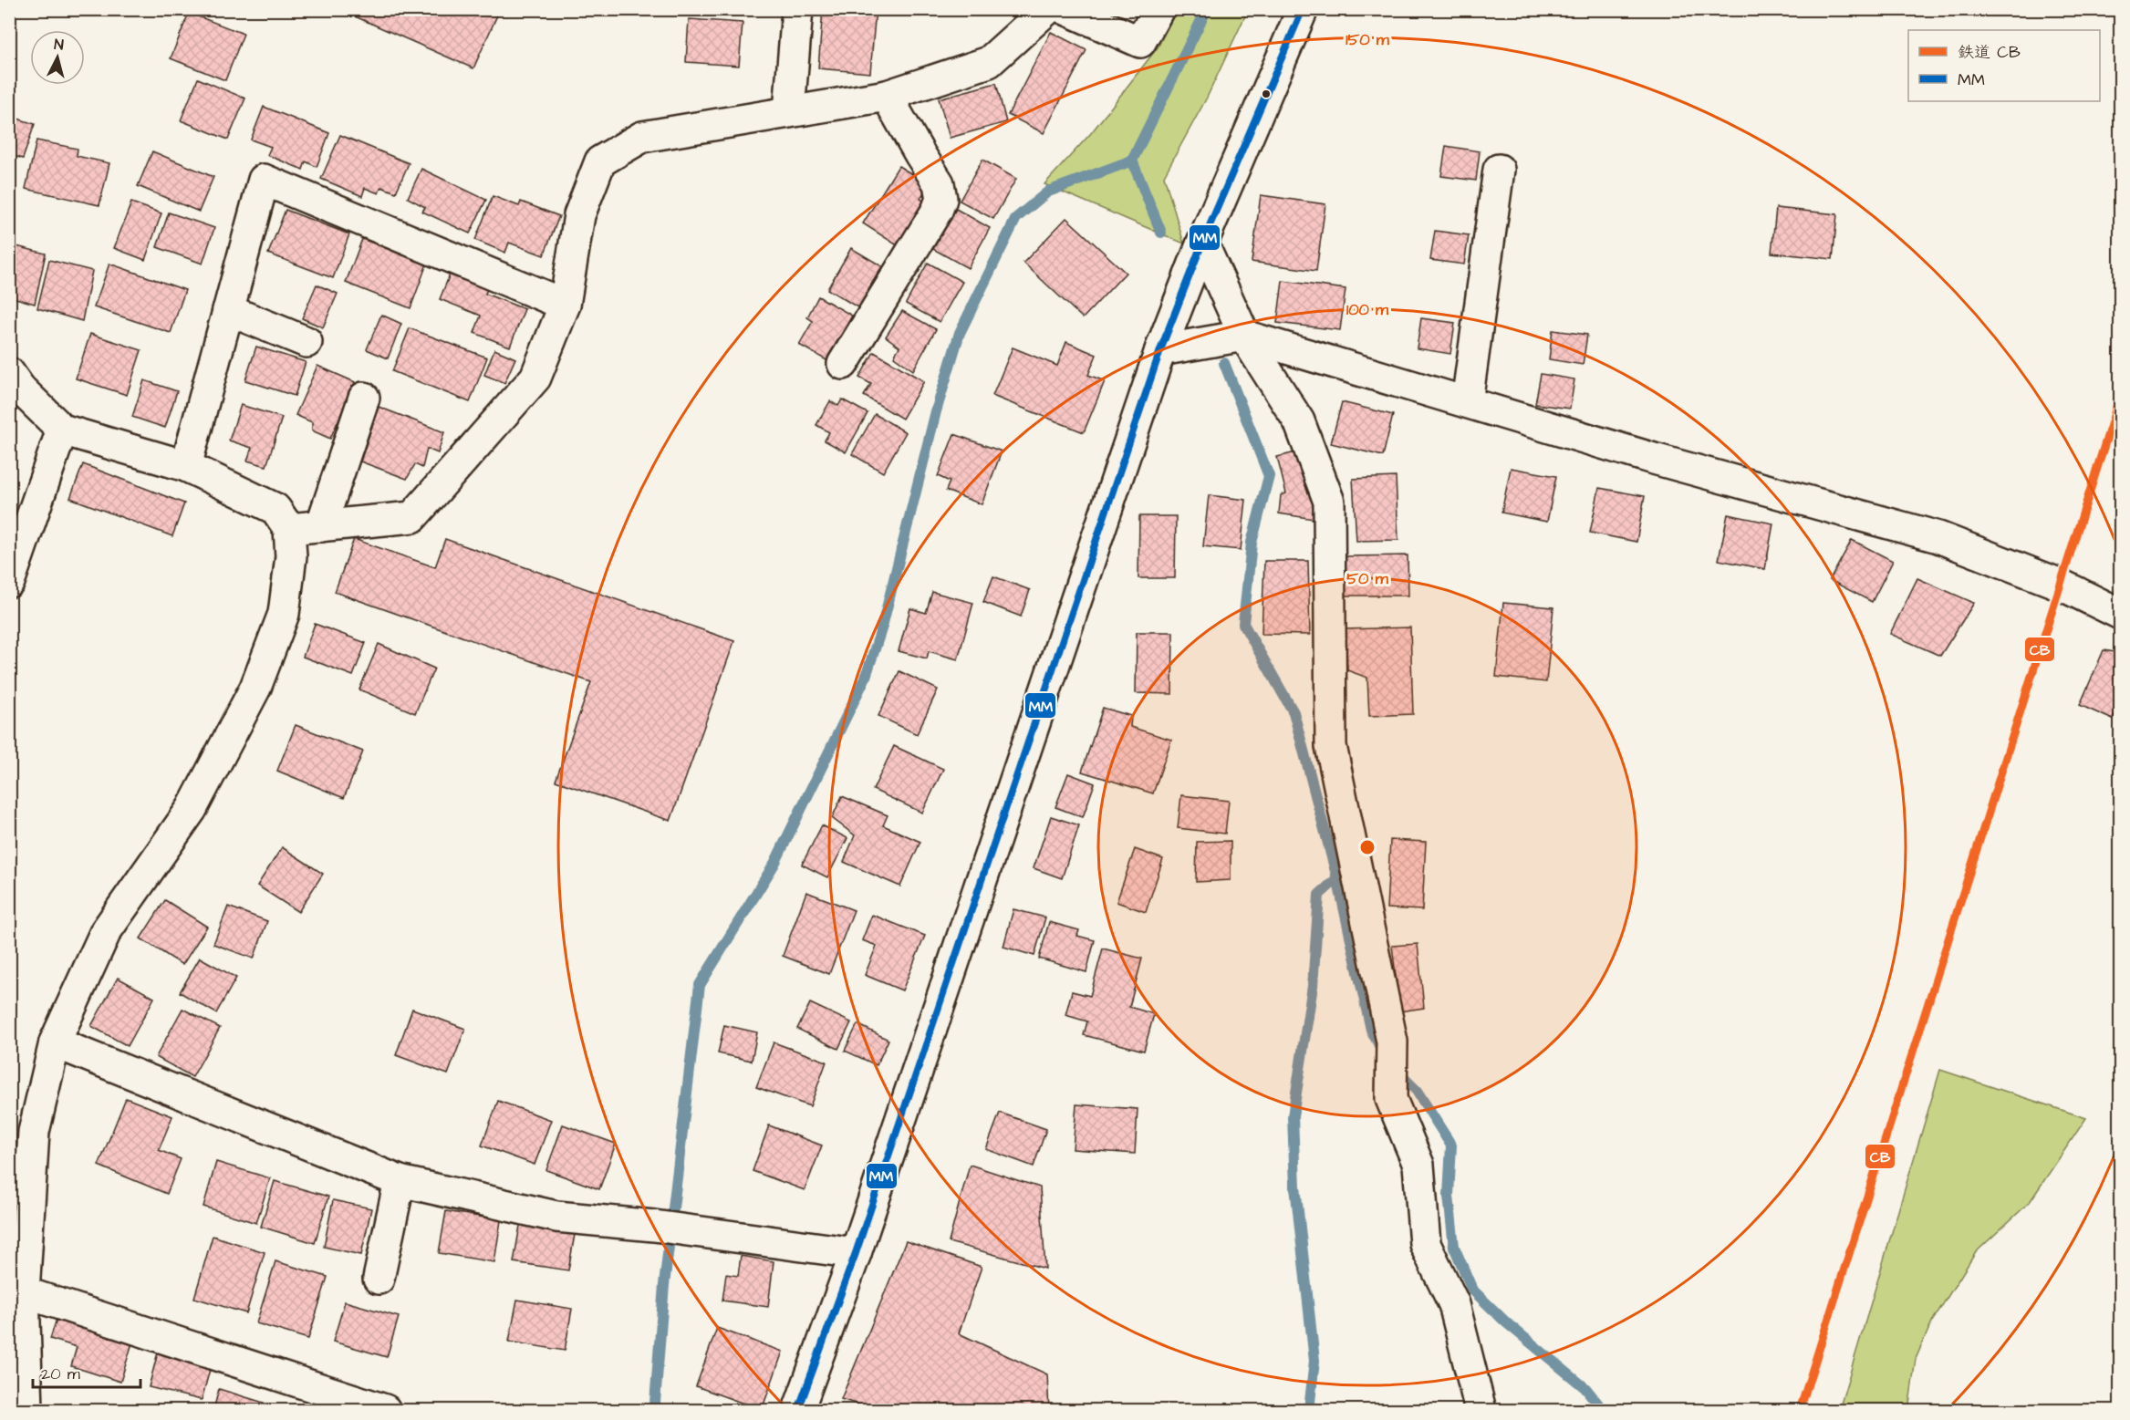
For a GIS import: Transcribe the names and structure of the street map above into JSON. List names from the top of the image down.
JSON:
{
  "lines": ["transit line MM", "rail line CB"],
  "legend": ["鉄道 CB", "MM"],
  "scale_bar": "20 m",
  "north": "top",
  "rings": ["150 m", "100 m", "50 m"]
}
